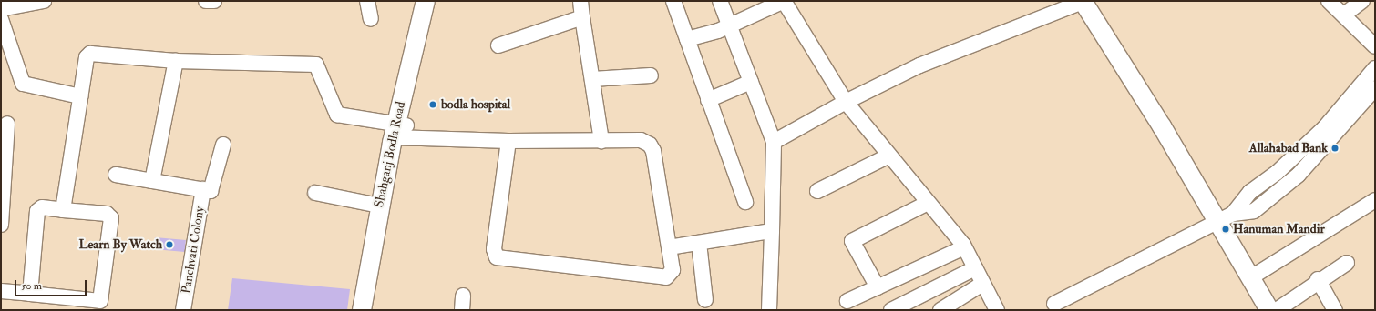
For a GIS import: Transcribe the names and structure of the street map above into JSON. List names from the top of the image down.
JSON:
{
  "streets": {
    "main road": ["Shahganj Bodla Road"],
    "street": ["Panchvati Colony"]
  },
  "places": [
    "bodla hospital",
    "Allahabad Bank",
    "Hanuman Mandir",
    "Learn By Watch"
  ],
  "scale_bar": "50 m"
}
